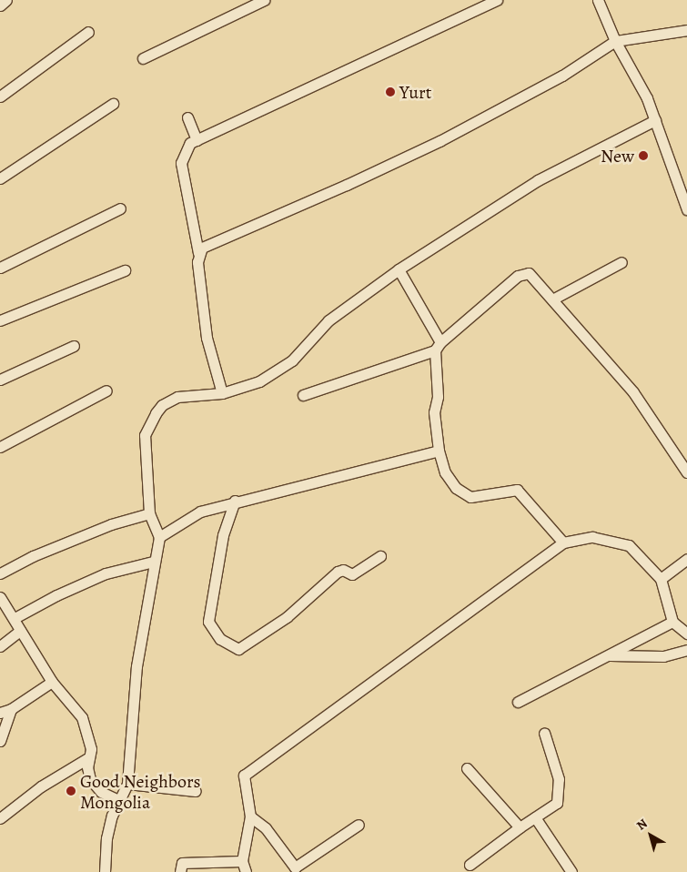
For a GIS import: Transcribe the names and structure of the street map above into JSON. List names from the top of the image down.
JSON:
{
  "places": ["Yurt", "New", "Good Neighbors Mongolia"],
  "north": "top left"
}
